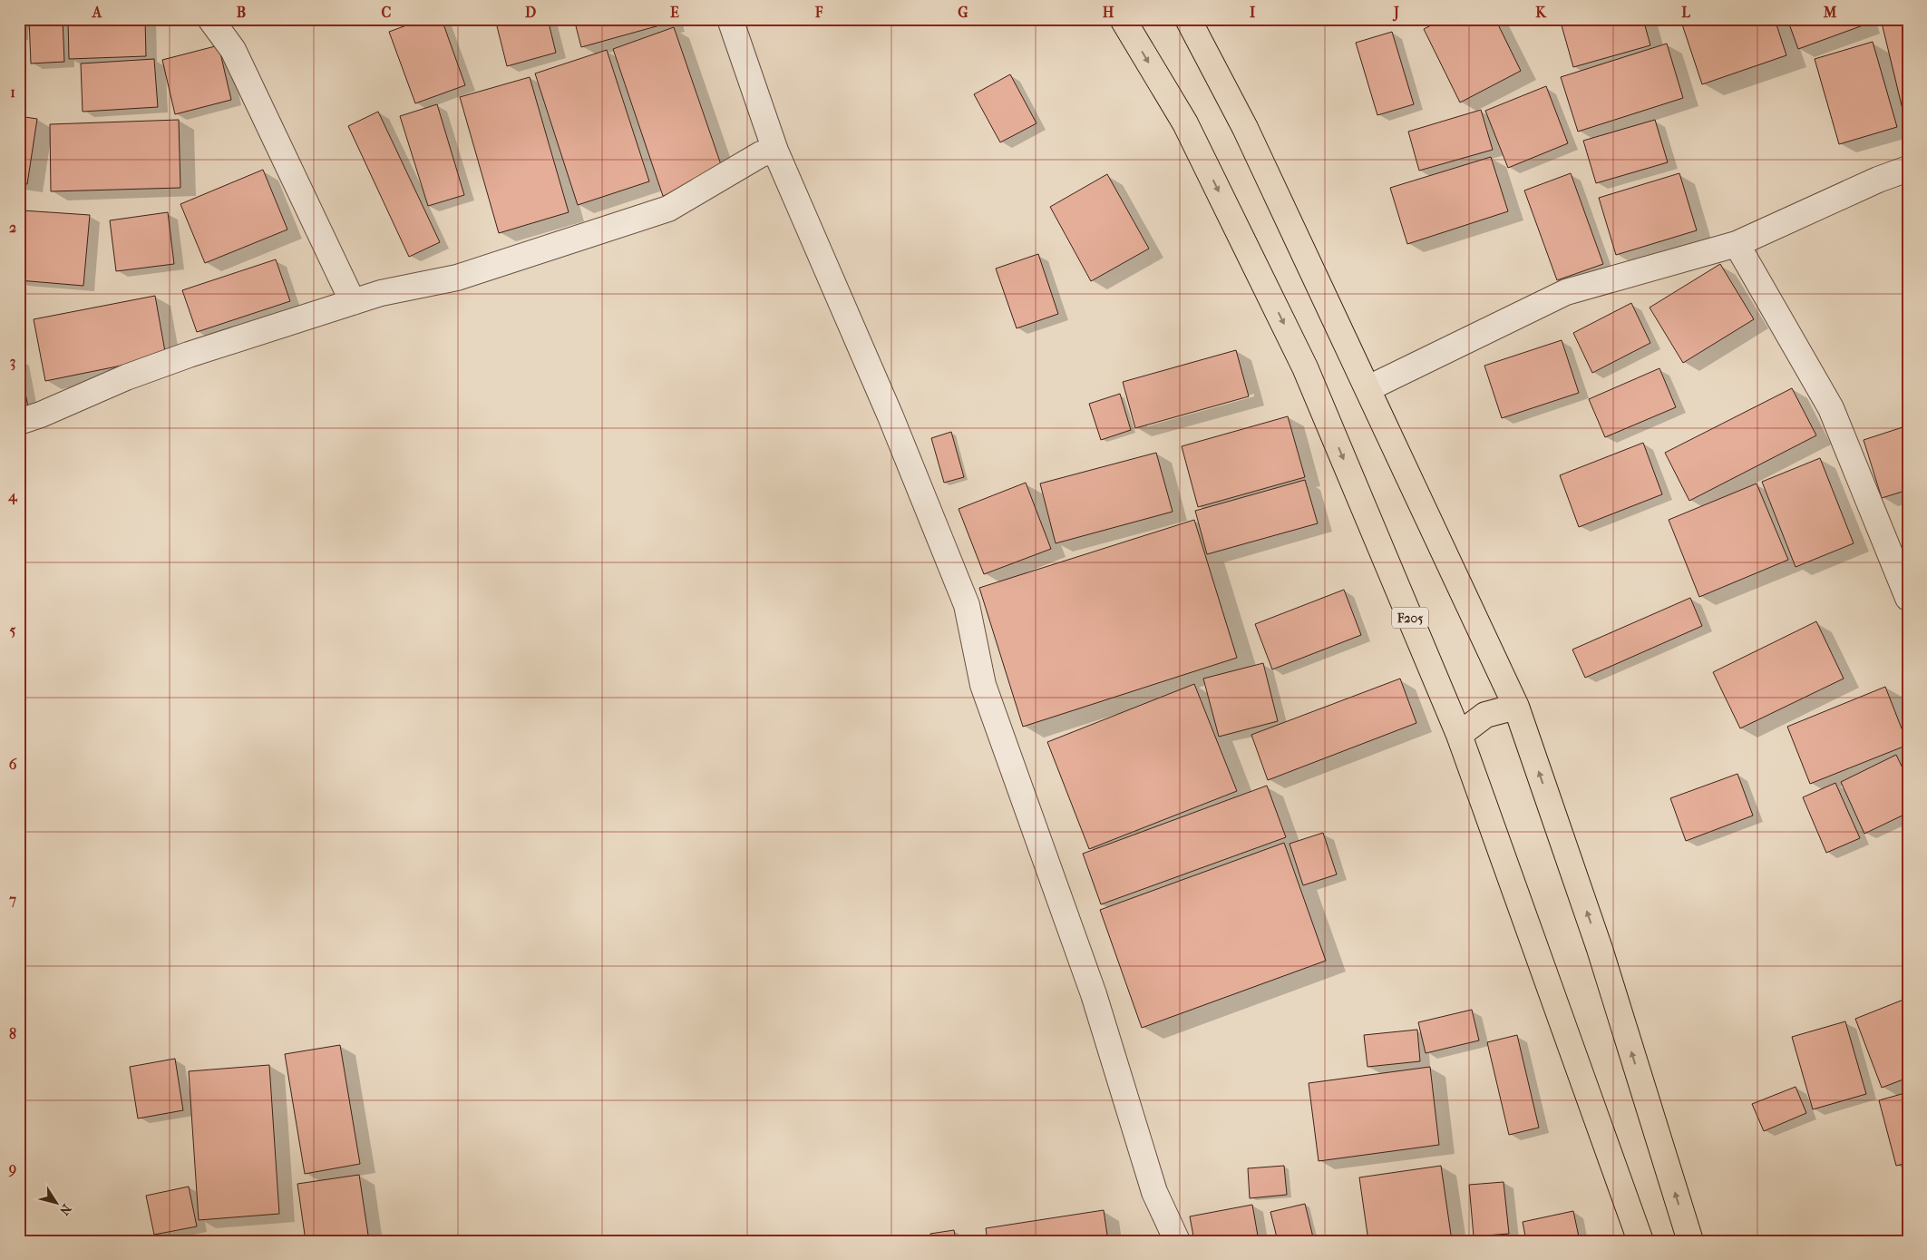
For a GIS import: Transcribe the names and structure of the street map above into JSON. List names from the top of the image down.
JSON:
{
  "streets": {
    "main road": ["F205"]
  },
  "north": "bottom right",
  "grid": {
    "columns": [
      "A",
      "B",
      "C",
      "D",
      "E",
      "F",
      "G",
      "H",
      "I",
      "J",
      "K",
      "L",
      "M"
    ],
    "rows": [
      "1",
      "2",
      "3",
      "4",
      "5",
      "6",
      "7",
      "8",
      "9"
    ]
  }
}
